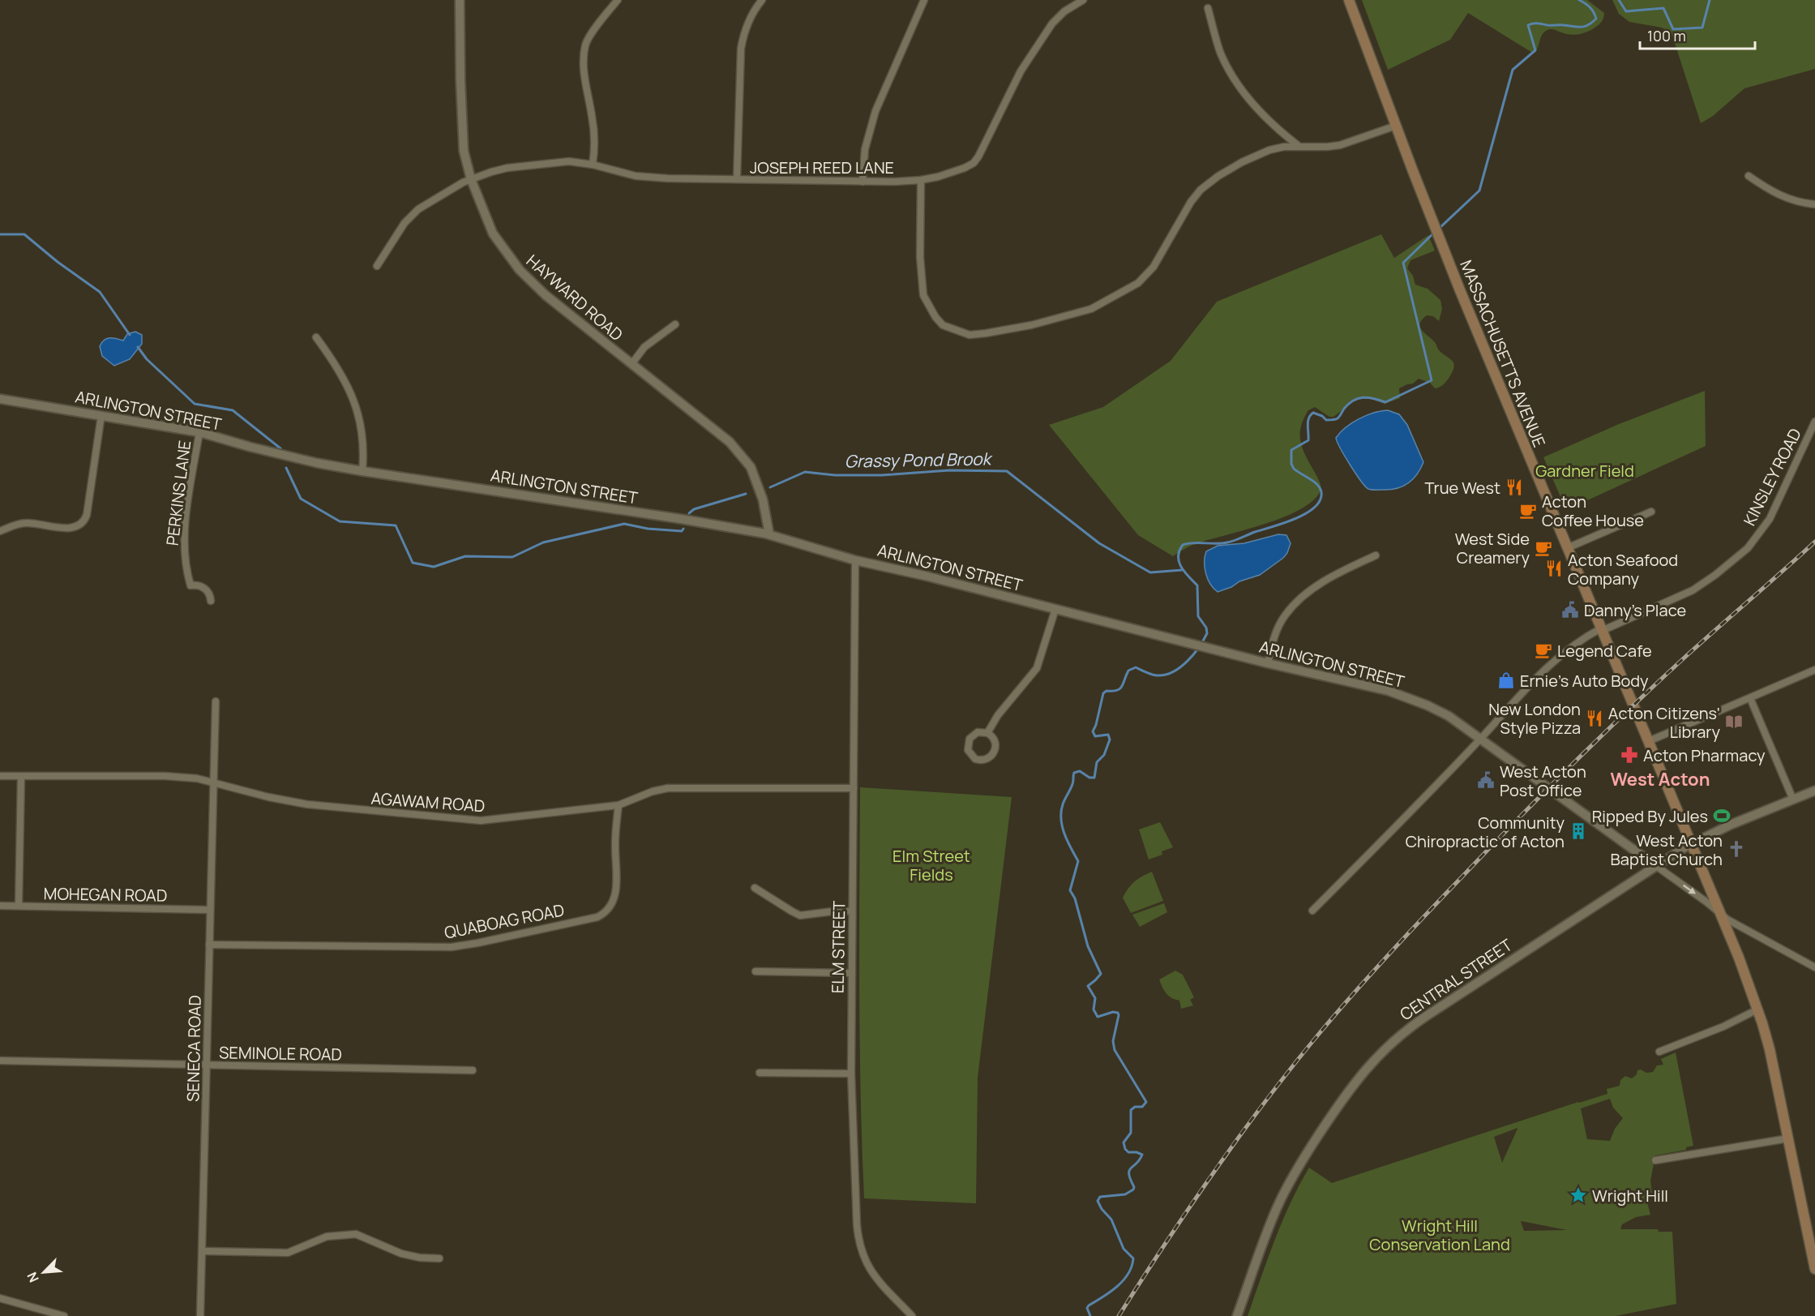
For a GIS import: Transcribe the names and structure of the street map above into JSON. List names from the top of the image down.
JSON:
{
  "streets": {
    "main road": ["MASSACHUSETTS AVENUE"],
    "street": [
      "JOSEPH REED LANE",
      "HAYWARD ROAD",
      "ARLINGTON STREET",
      "KINSLEY ROAD",
      "PERKINS LANE",
      "AGAWAM ROAD",
      "MOHEGAN ROAD",
      "QUABOAG ROAD",
      "ELM STREET",
      "CENTRAL STREET",
      "SENECA ROAD",
      "SEMINOLE ROAD"
    ]
  },
  "crossings": [
    ["JOSEPH REED LANE", "HAYWARD ROAD"],
    ["HAYWARD ROAD", "ARLINGTON STREET"],
    ["MASSACHUSETTS AVENUE", "ARLINGTON STREET"],
    ["MASSACHUSETTS AVENUE", "KINSLEY ROAD"],
    ["MASSACHUSETTS AVENUE", "CENTRAL STREET"],
    ["ARLINGTON STREET", "KINSLEY ROAD"],
    ["ARLINGTON STREET", "PERKINS LANE"],
    ["ARLINGTON STREET", "ELM STREET"],
    ["ARLINGTON STREET", "CENTRAL STREET"],
    ["AGAWAM ROAD", "QUABOAG ROAD"],
    ["AGAWAM ROAD", "ELM STREET"],
    ["AGAWAM ROAD", "SENECA ROAD"],
    ["MOHEGAN ROAD", "SENECA ROAD"],
    ["QUABOAG ROAD", "SENECA ROAD"],
    ["SENECA ROAD", "SEMINOLE ROAD"]
  ],
  "districts": ["West Acton"],
  "water": ["Grassy Pond Brook"],
  "parks": ["Gardner Field", "Elm Street Fields", "Wright Hill Conservation Land"],
  "places": {
    "restaurant": ["True West", "Acton Seafood Company", "New London Style Pizza"],
    "cafe": ["Acton Coffee House", "West Side Creamery", "Legend Cafe"],
    "public building": ["Danny's Place", "West Acton Post Office"],
    "shop": ["Ernie's Auto Body"],
    "library": ["Acton Citizens' Library"],
    "pharmacy": ["Acton Pharmacy"],
    "sports": ["Ripped By Jules"],
    "building": ["Community Chiropractic of Acton"],
    "church": ["West Acton Baptist Church"],
    "place": ["Wright Hill"]
  },
  "scale_bar": "100 m",
  "north": "bottom left"
}
